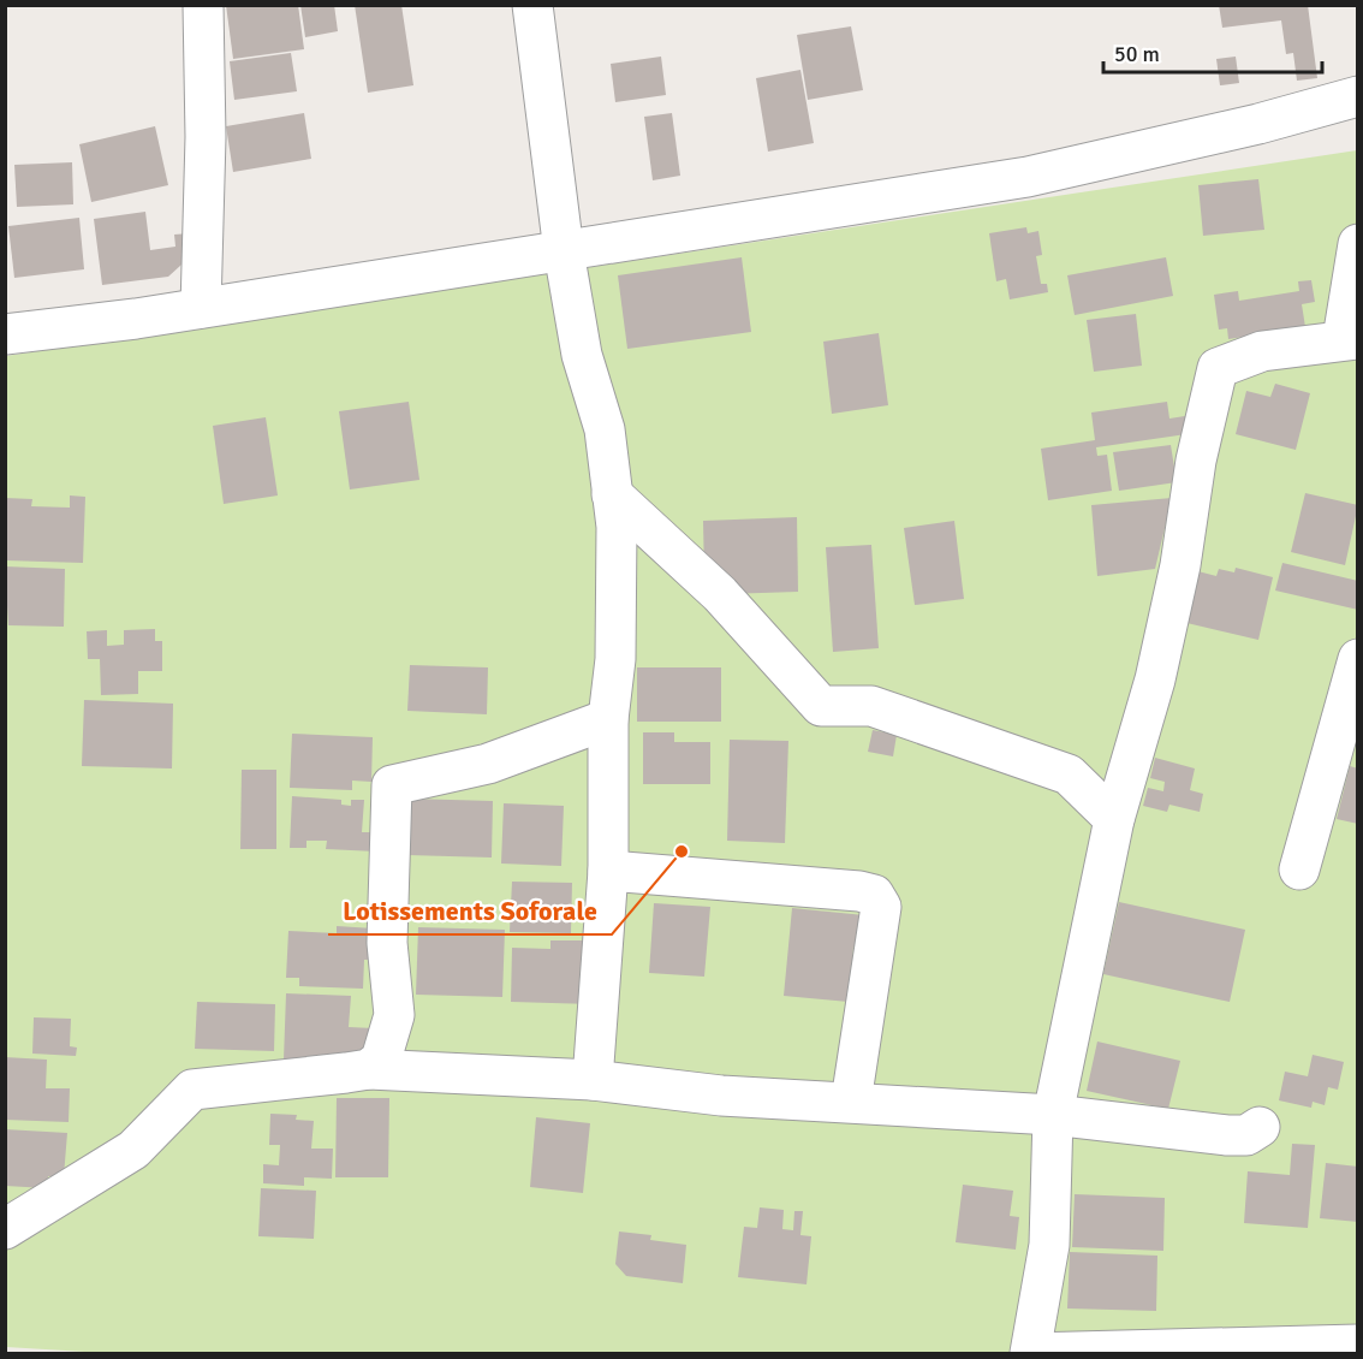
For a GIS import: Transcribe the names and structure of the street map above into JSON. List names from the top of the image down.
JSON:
{
  "places": ["Lotissements Soforale"],
  "scale_bar": "50 m"
}
